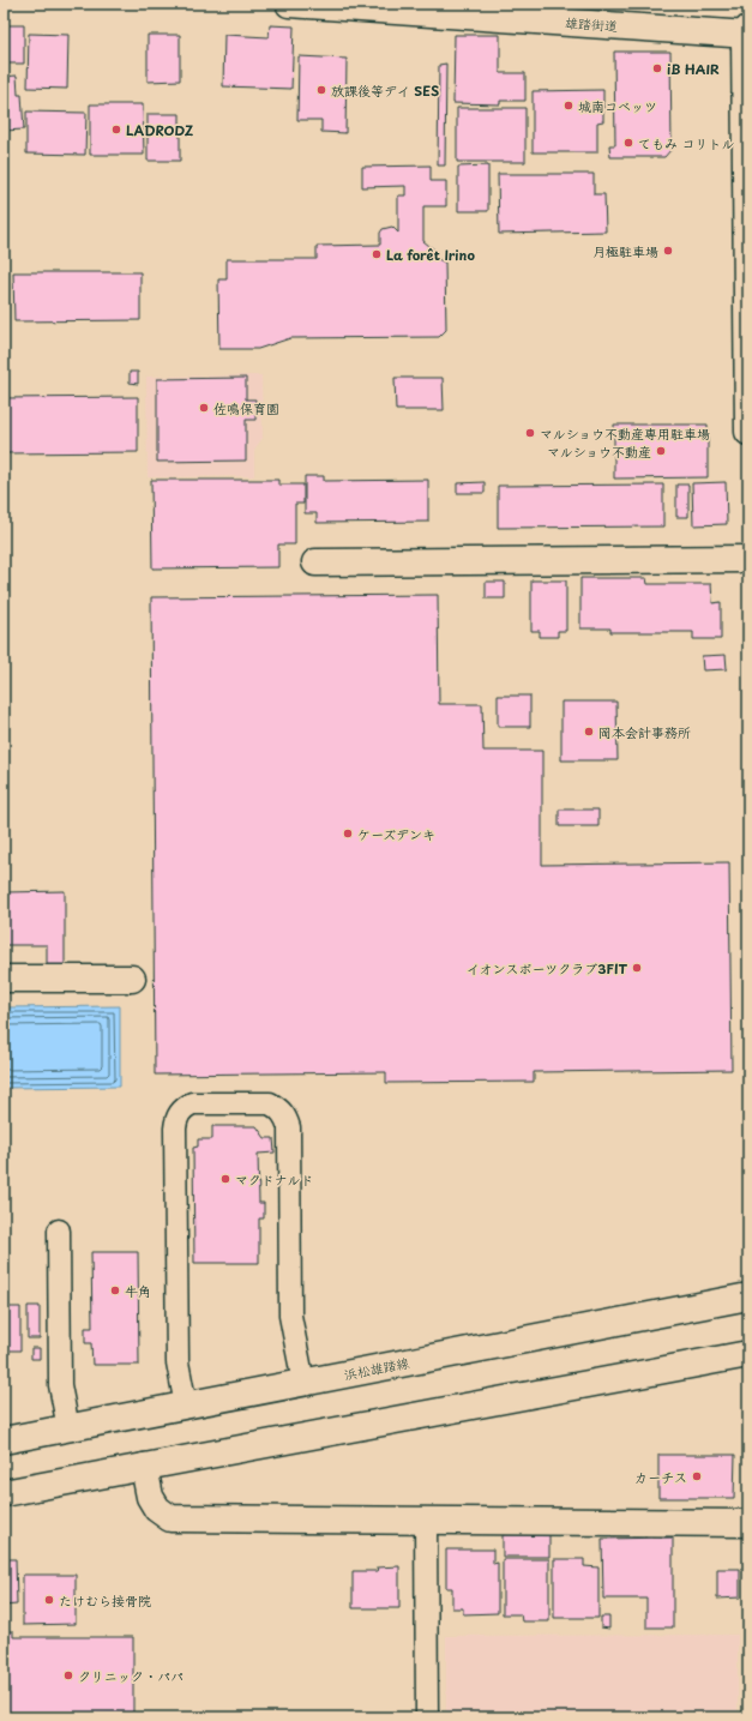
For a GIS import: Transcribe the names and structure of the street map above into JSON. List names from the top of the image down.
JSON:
{
  "streets": {
    "street": ["雄踏街道", "浜松雄踏線"]
  },
  "places": [
    "iB HAIR",
    "放課後等デイ SES",
    "城南コベッツ",
    "LADRODZ",
    "てもみ コリトル",
    "月極駐車場",
    "La forêt Irino",
    "佐鳴保育園",
    "マルショウ不動産専用駐車場",
    "マルショウ不動産",
    "岡本会計事務所",
    "ケーズデンキ",
    "イオンスポーツクラブ3FIT",
    "マクドナルド",
    "牛角",
    "カーチス",
    "たけむら接骨院",
    "クリニック・パパ"
  ]
}
